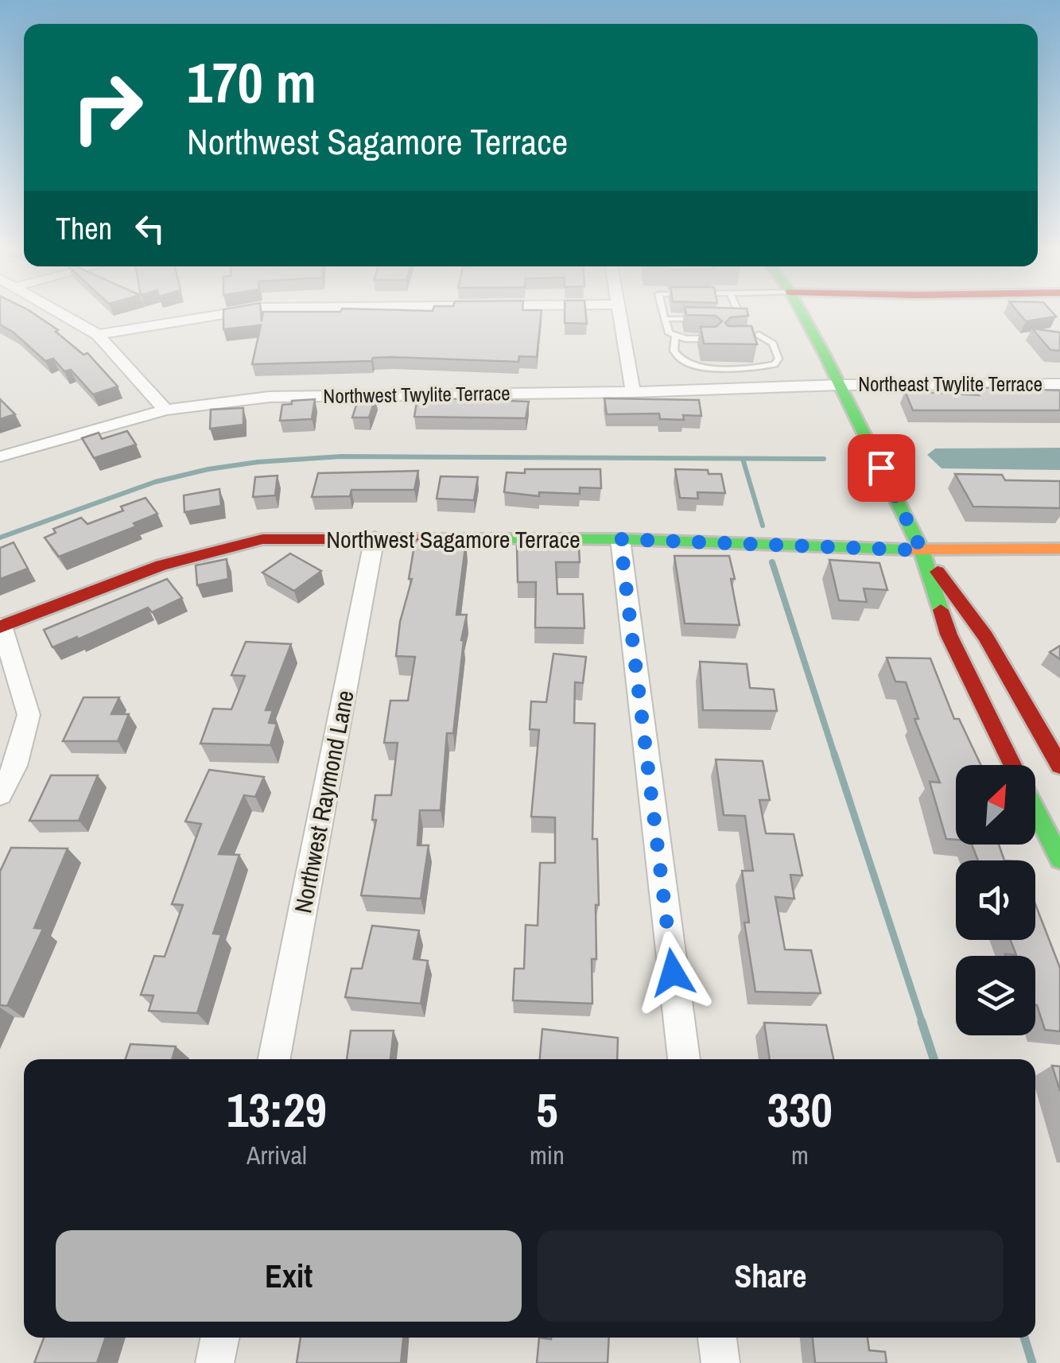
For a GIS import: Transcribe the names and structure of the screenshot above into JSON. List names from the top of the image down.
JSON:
{
  "streets": {
    "main road": ["Northwest Sagamore Terrace"],
    "street": ["Northeast Twylite Terrace", "Northwest Twylite Terrace", "Northwest Raymond Lane"]
  },
  "crossings": [
    ["Northeast Twylite Terrace", "Northwest Twylite Terrace"],
    ["Northwest Sagamore Terrace", "Northwest Raymond Lane"]
  ],
  "north": "top right",
  "page": {
    "turn": ["170 m", "Northwest Sagamore Terrace"],
    "then": "Then",
    "eta": [
      "13:29",
      "Arrival",
      "5",
      "min",
      "330",
      "m"
    ],
    "buttons": ["Exit", "Share"]
  }
}
